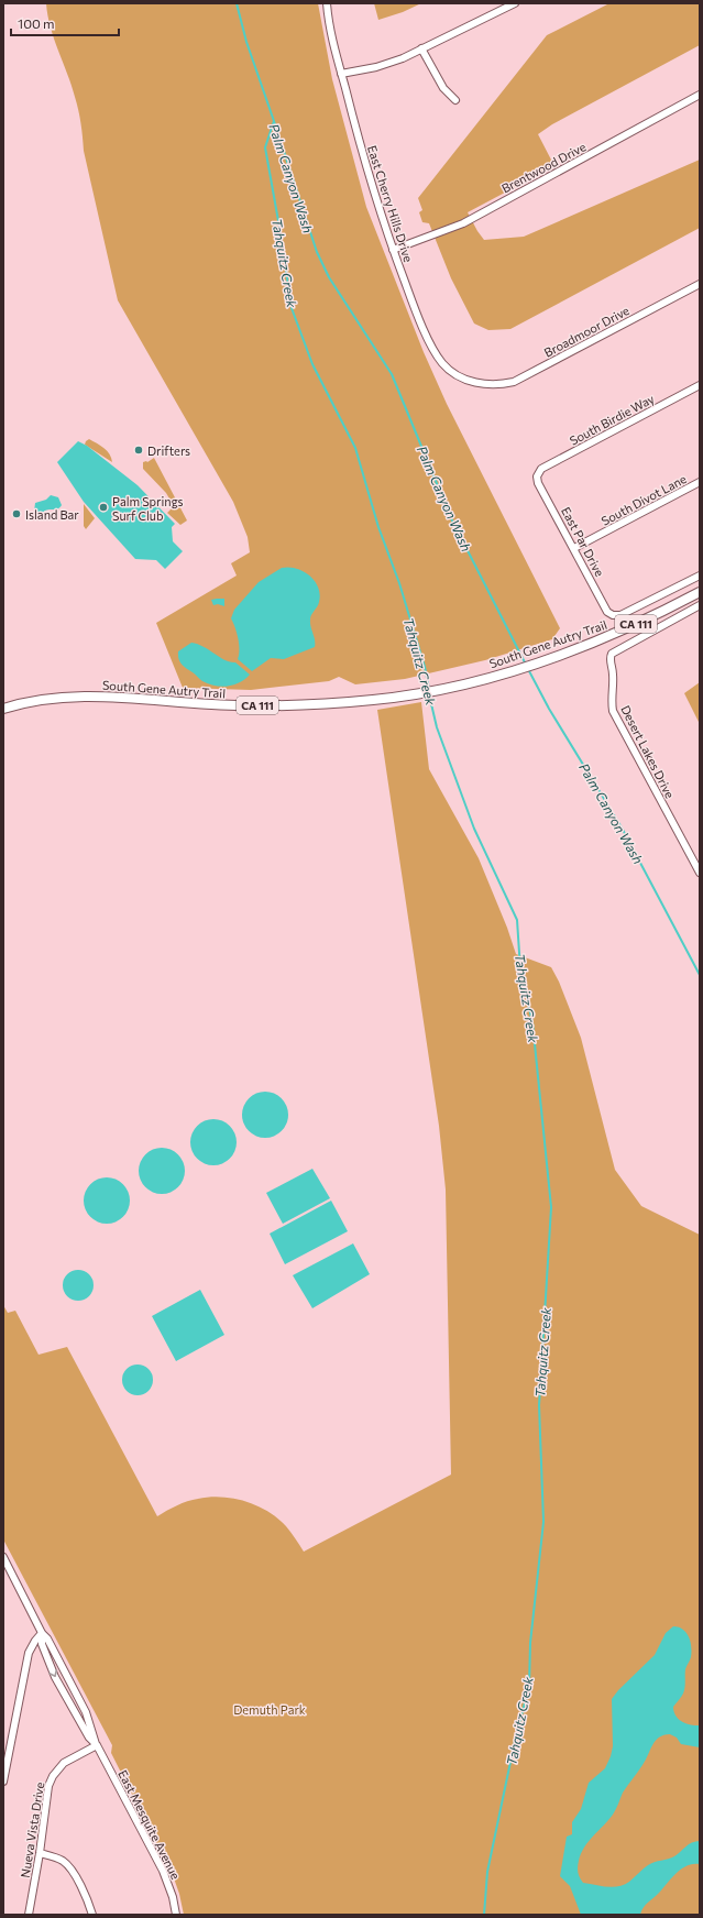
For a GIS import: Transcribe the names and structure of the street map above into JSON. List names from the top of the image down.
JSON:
{
  "streets": {
    "main road": ["CA 111", "South Gene Autry Trail"],
    "street": [
      "Brentwood Drive",
      "East Cherry Hills Drive",
      "Broadmoor Drive",
      "South Birdie Way",
      "South Divot Lane",
      "East Par Drive",
      "Desert Lakes Drive",
      "East Mesquite Avenue",
      "Nueva Vista Drive"
    ]
  },
  "crossings": [
    ["Brentwood Drive", "East Cherry Hills Drive"],
    ["East Cherry Hills Drive", "Broadmoor Drive"],
    ["South Birdie Way", "East Par Drive"],
    ["South Divot Lane", "East Par Drive"],
    ["East Par Drive", "South Gene Autry Trail"],
    ["East Mesquite Avenue", "Nueva Vista Drive"]
  ],
  "water": ["Palm Canyon Wash", "Tahquitz Creek"],
  "parks": ["Demuth Park"],
  "places": ["Drifters", "Palm Springs Surf Club", "Island Bar"],
  "scale_bar": "100 m"
}
